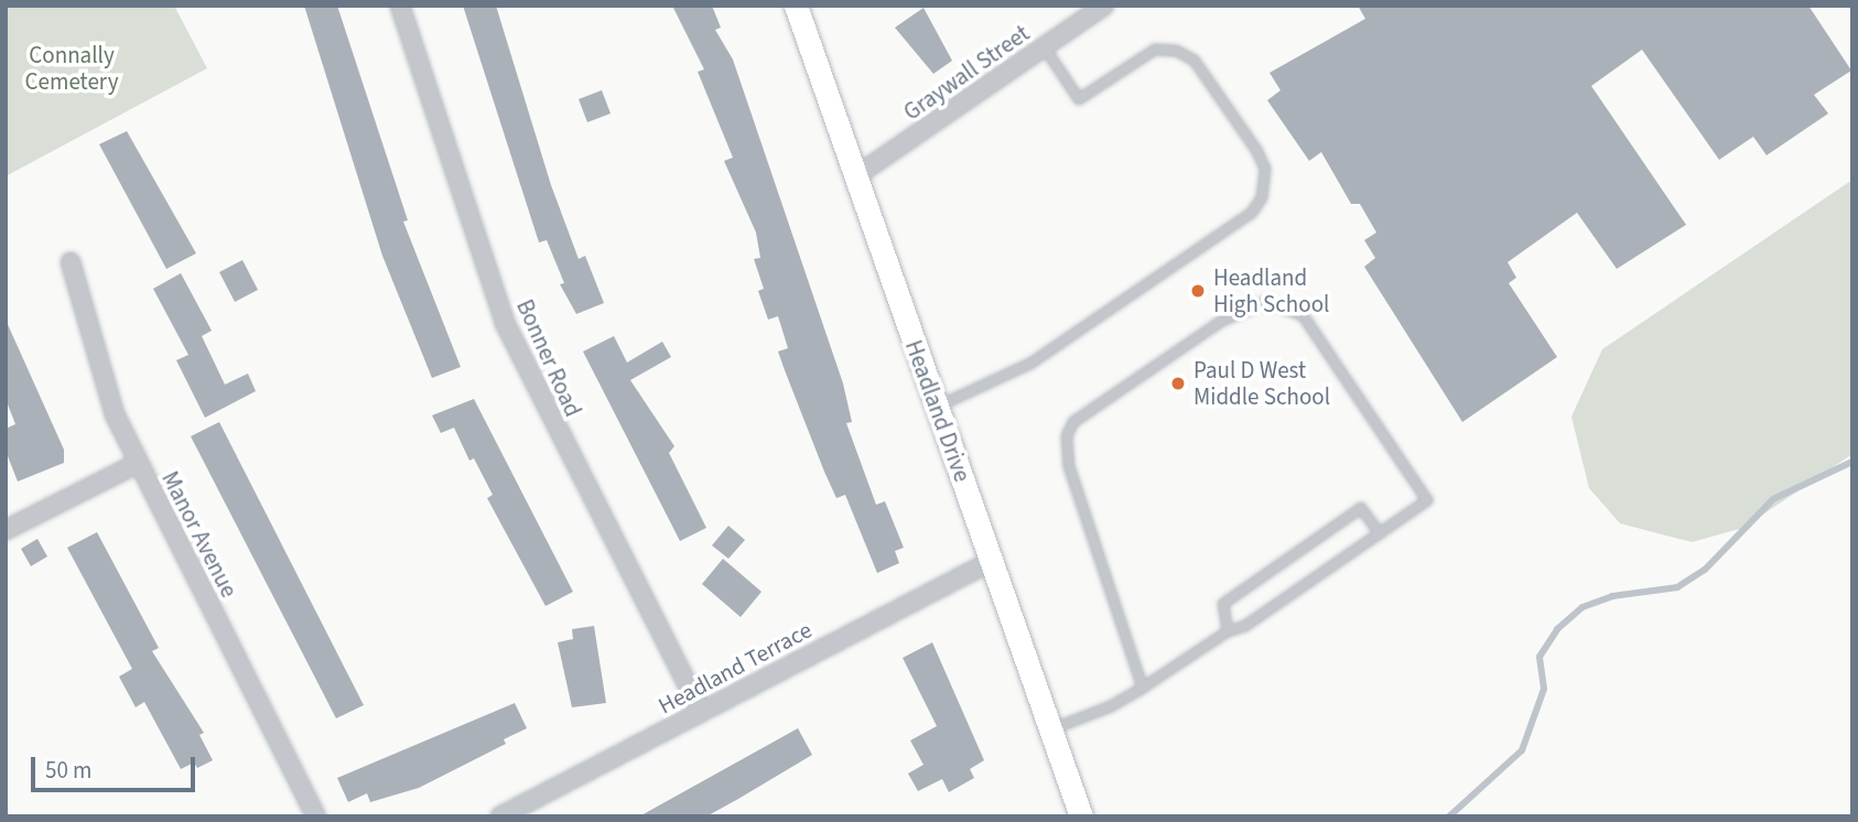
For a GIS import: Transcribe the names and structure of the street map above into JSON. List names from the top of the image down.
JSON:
{
  "streets": {
    "main road": ["Headland Drive"],
    "street": [
      "Graywall Street",
      "Bonner Road",
      "Manor Avenue",
      "Headland Terrace"
    ]
  },
  "crossings": [
    ["Graywall Street", "Headland Drive"],
    ["Bonner Road", "Headland Terrace"],
    ["Headland Drive", "Headland Terrace"]
  ],
  "parks": ["Connally Cemetery"],
  "places": ["Headland High School", "Paul D West Middle School"],
  "scale_bar": "50 m"
}
